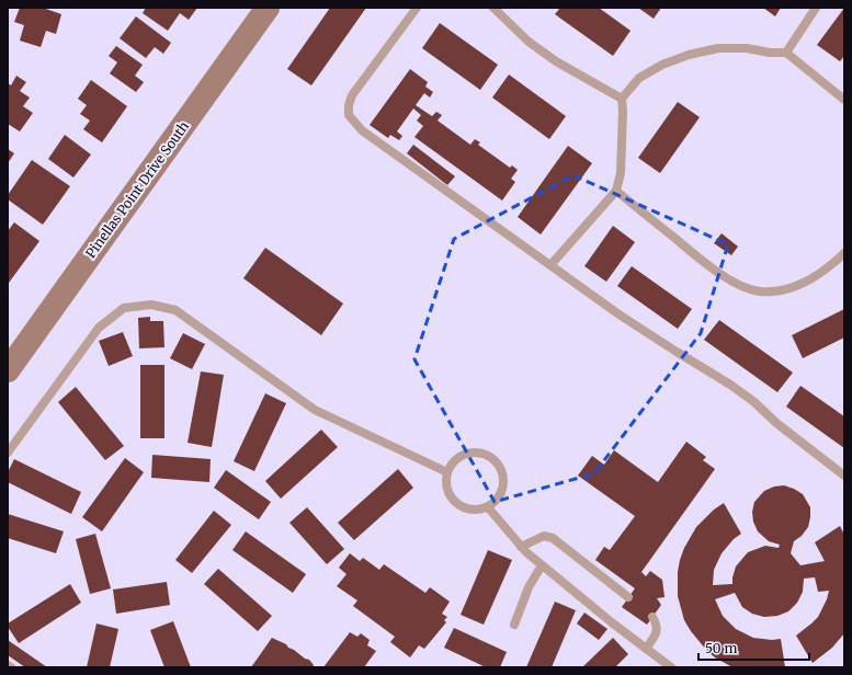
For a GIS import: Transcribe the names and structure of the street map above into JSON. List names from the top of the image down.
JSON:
{
  "streets": {
    "street": ["Pinellas Point Drive South"]
  },
  "scale_bar": "50 m"
}
